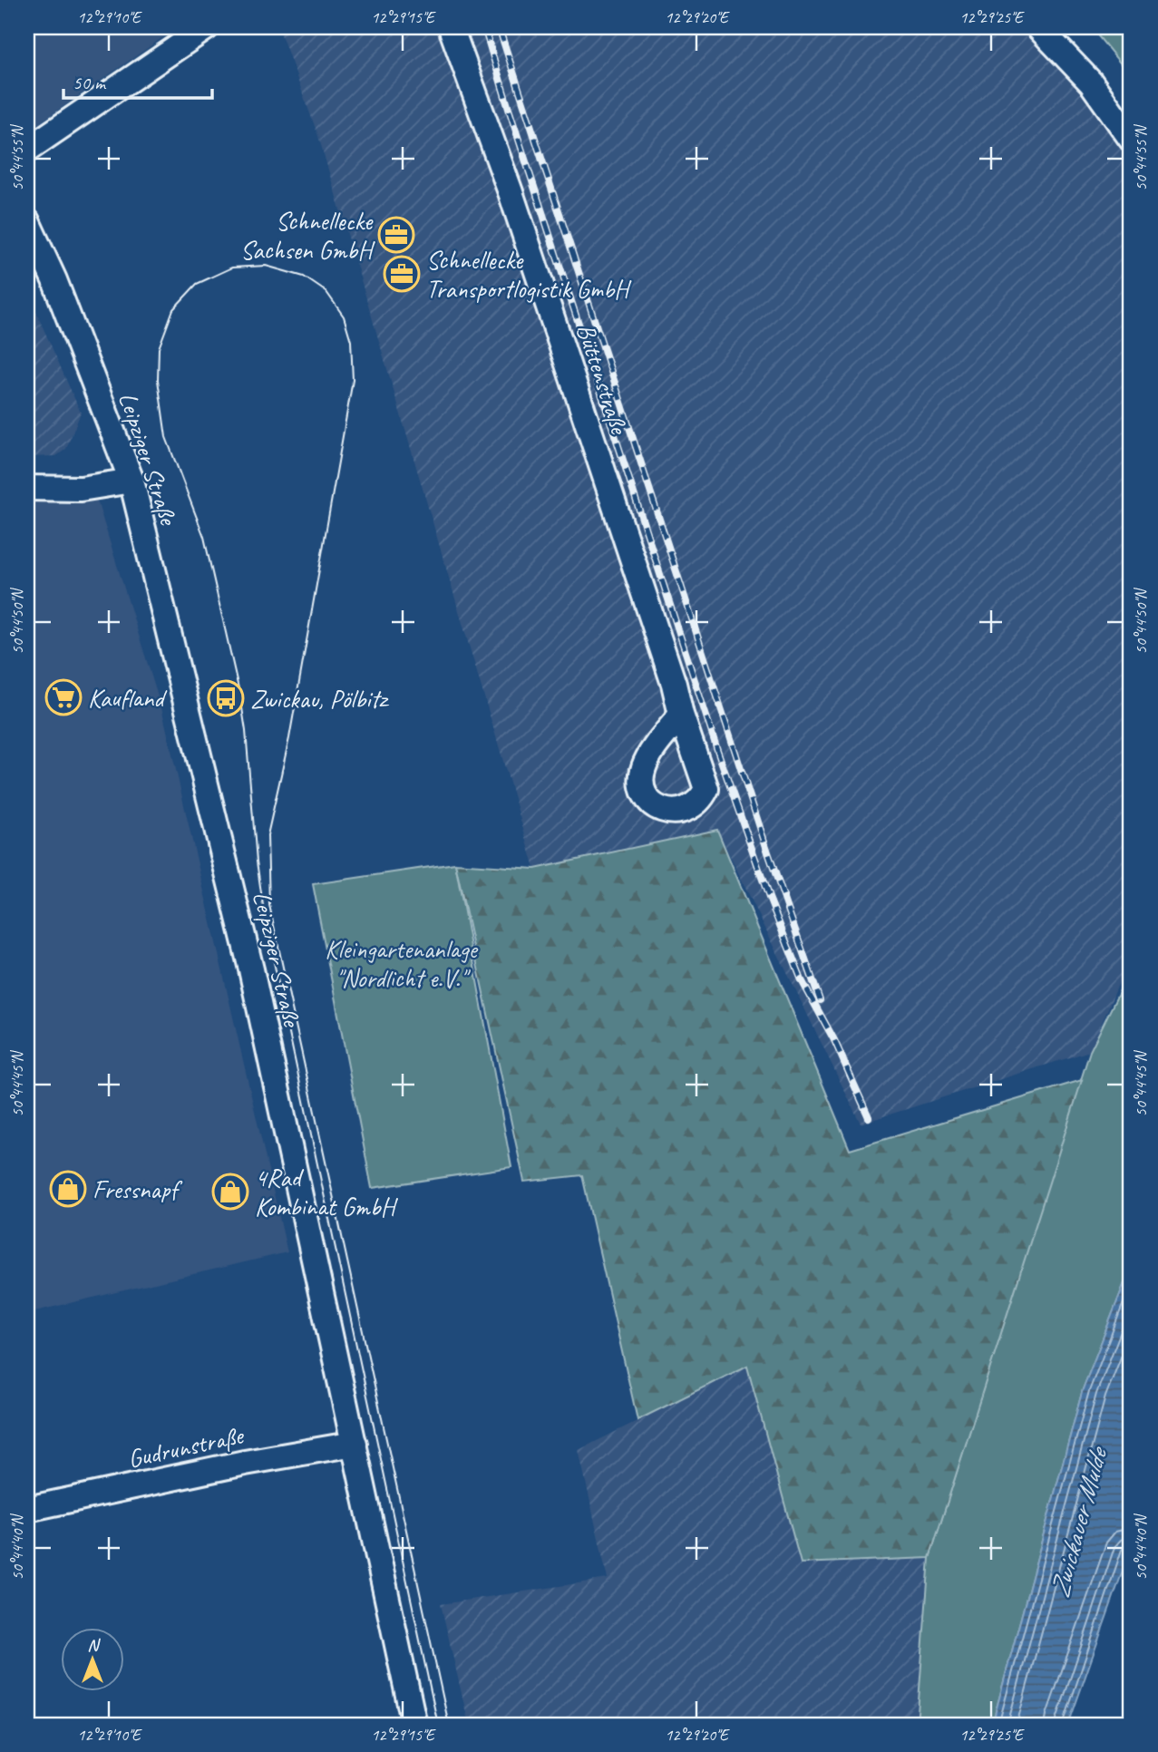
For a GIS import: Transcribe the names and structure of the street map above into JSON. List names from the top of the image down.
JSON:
{
  "streets": {
    "street": ["Büttenstraße", "Leipziger Straße", "Gudrunstraße"]
  },
  "crossings": [
    ["Leipziger Straße", "Gudrunstraße"]
  ],
  "water": ["Zwickauer Mulde"],
  "parks": ["Kleingartenanlage \"Nordlicht e.V.\""],
  "places": {
    "office": ["Schnellecke Sachsen GmbH", "Schnellecke Transportlogistik GmbH"],
    "supermarket": ["Kaufland"],
    "bus stop": ["Zwickau, Pölbitz"],
    "shop": ["Fressnapf", "4Rad Kombinat GmbH"]
  },
  "scale_bar": "50 m",
  "north": "top",
  "coordinates": [
    "12°29'10\"E",
    "12°29'15\"E",
    "12°29'20\"E",
    "12°29'25\"E",
    "50°44'55\"N",
    "50°44'50\"N",
    "50°44'45\"N",
    "50°44'40\"N"
  ]
}
